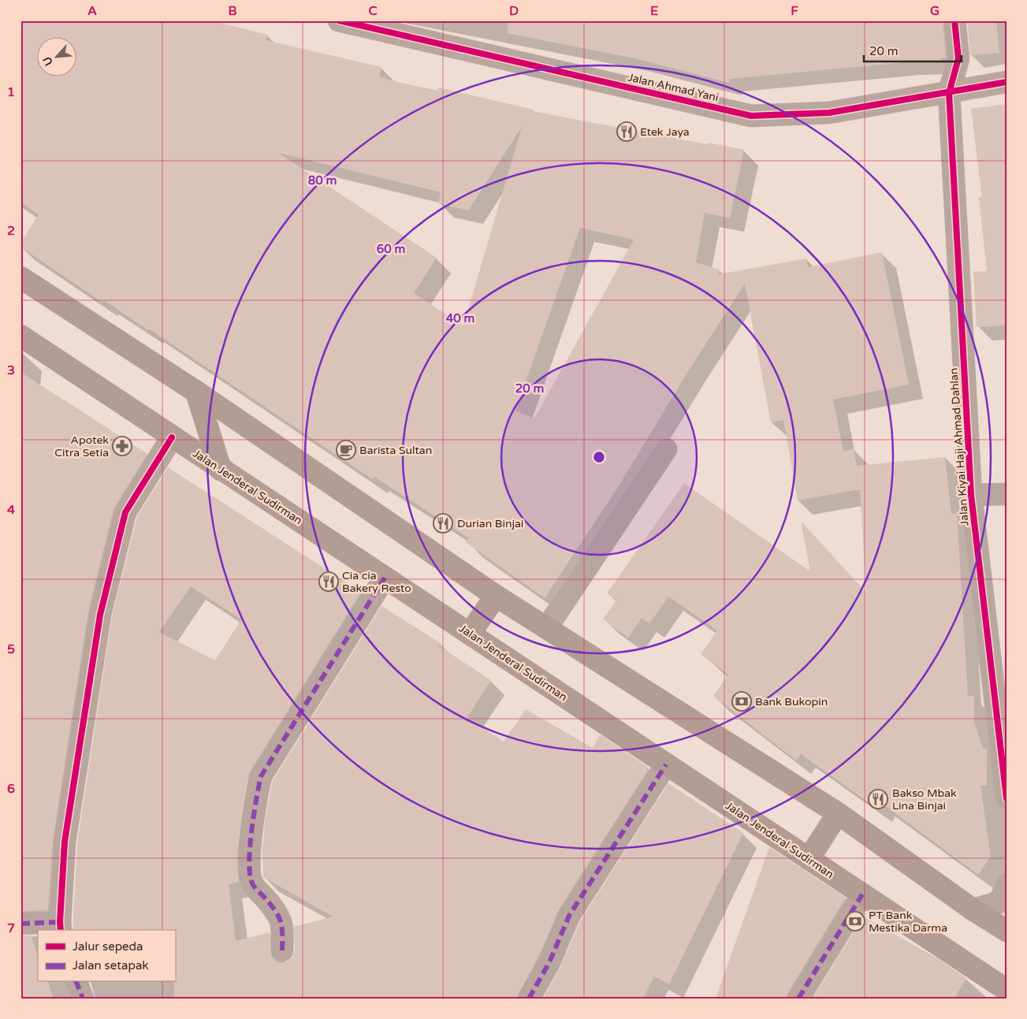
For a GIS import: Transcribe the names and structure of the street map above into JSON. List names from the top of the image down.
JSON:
{
  "streets": {
    "main road": ["Jalan Jenderal Sudirman"],
    "street": ["Jalan Ahmad Yani", "Jalan Kiyai Haji Ahmad Dahlan"]
  },
  "crossings": [
    ["Jalan Ahmad Yani", "Jalan Kiyai Haji Ahmad Dahlan"]
  ],
  "places": {
    "restaurant": [
      "Etek Jaya",
      "Durian Binjai",
      "Cia cia Bakery Resto",
      "Bakso Mbak Lina Binjai"
    ],
    "pharmacy": ["Apotek Citra Setia"],
    "cafe": ["Barista Sultan"],
    "bank": ["Bank Bukopin", "PT Bank Mestika Darma"]
  },
  "legend": ["Jalur sepeda", "Jalan setapak"],
  "scale_bar": "20 m",
  "north": "bottom left",
  "grid": {
    "columns": [
      "A",
      "B",
      "C",
      "D",
      "E",
      "F",
      "G"
    ],
    "rows": [
      "1",
      "2",
      "3",
      "4",
      "5",
      "6",
      "7"
    ]
  },
  "rings": [
    "80 m",
    "60 m",
    "40 m",
    "20 m"
  ]
}
